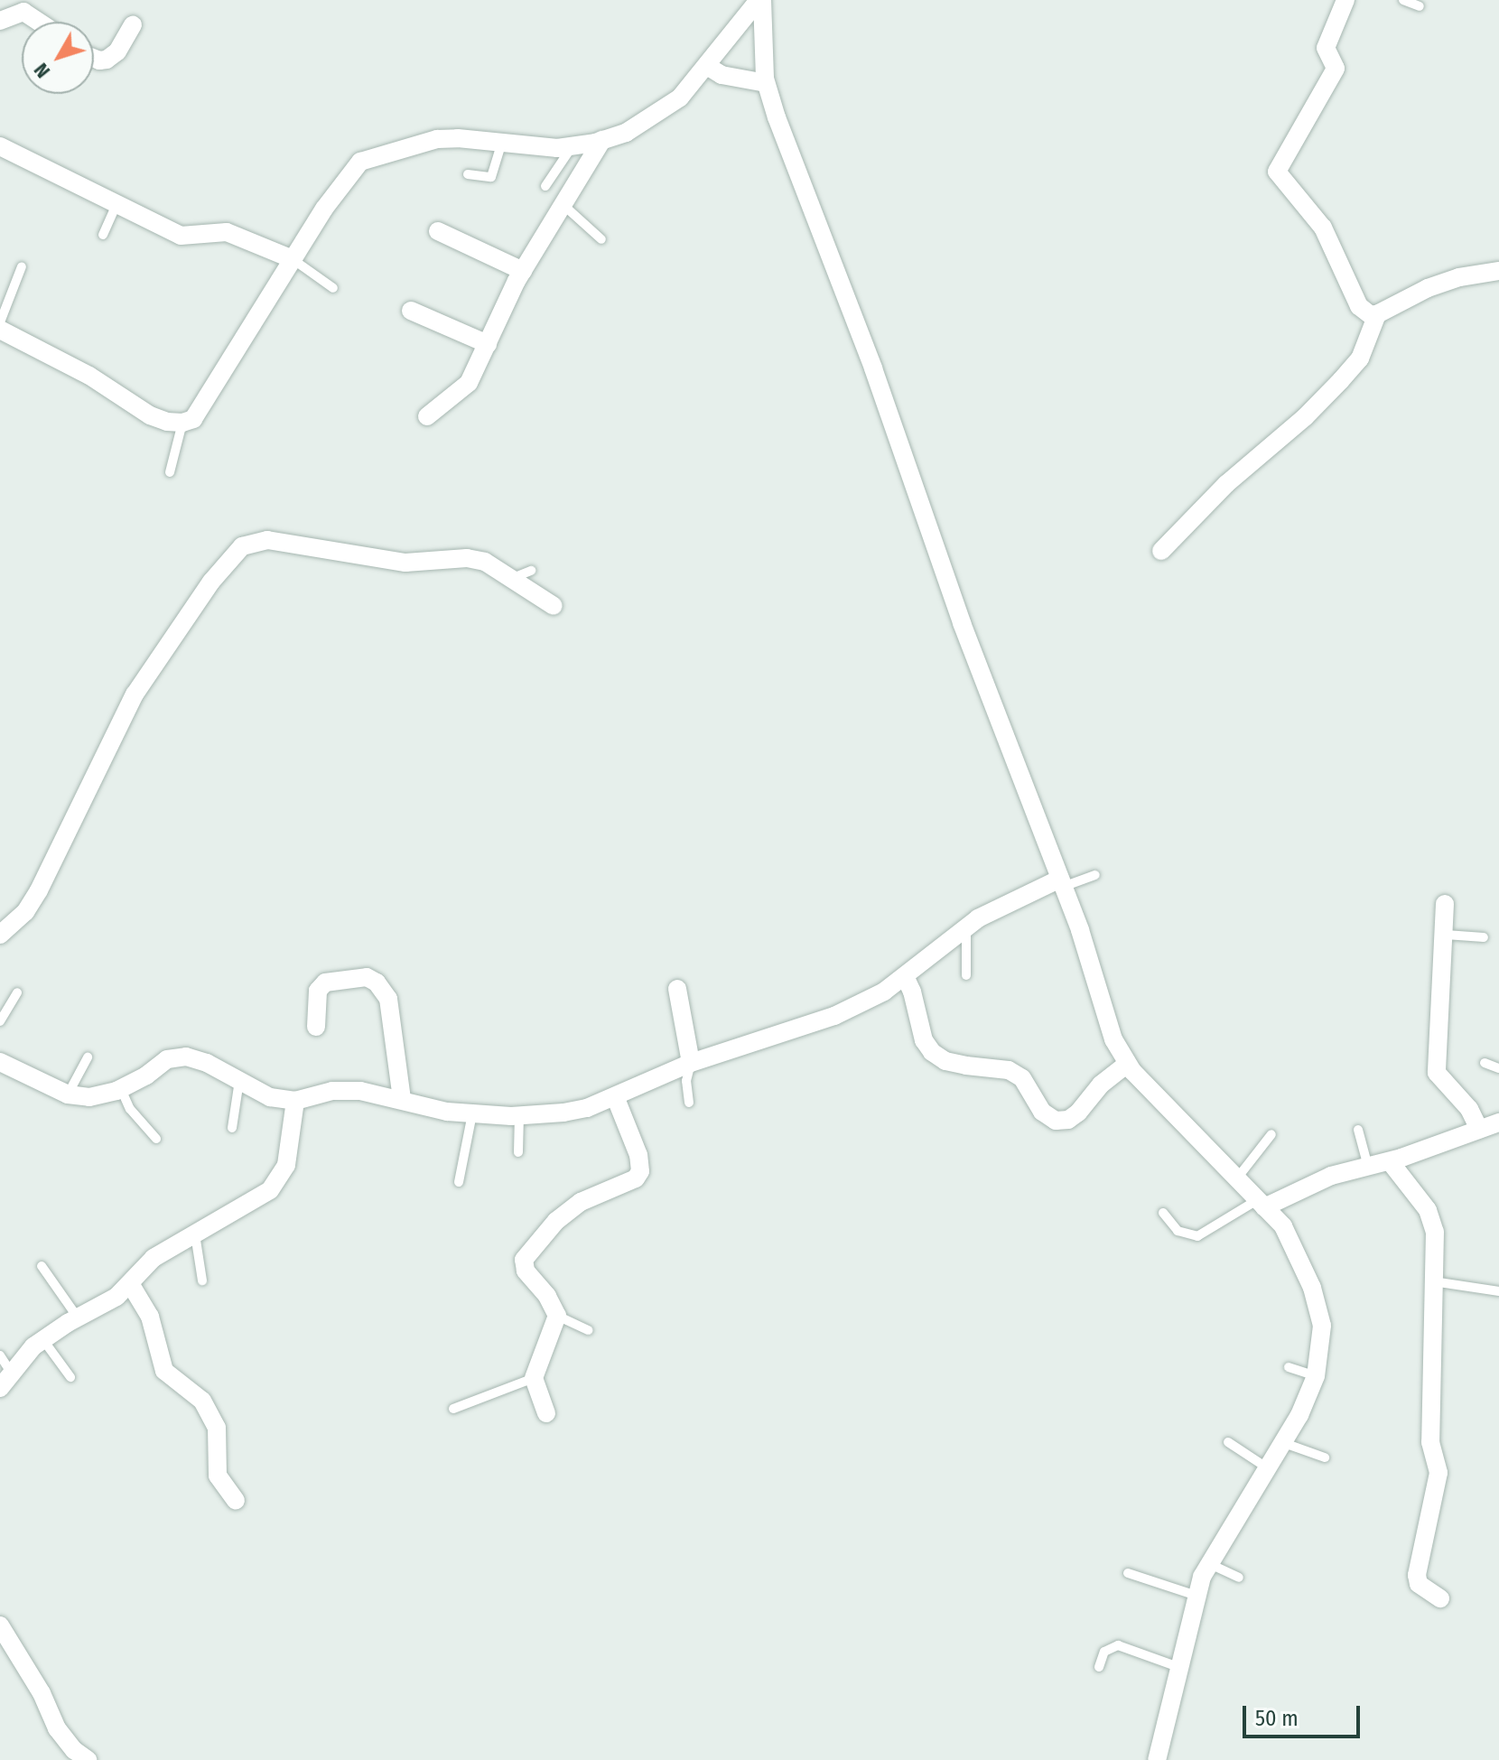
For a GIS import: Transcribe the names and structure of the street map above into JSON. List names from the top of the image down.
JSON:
{
  "scale_bar": "50 m",
  "north": "bottom left"
}
